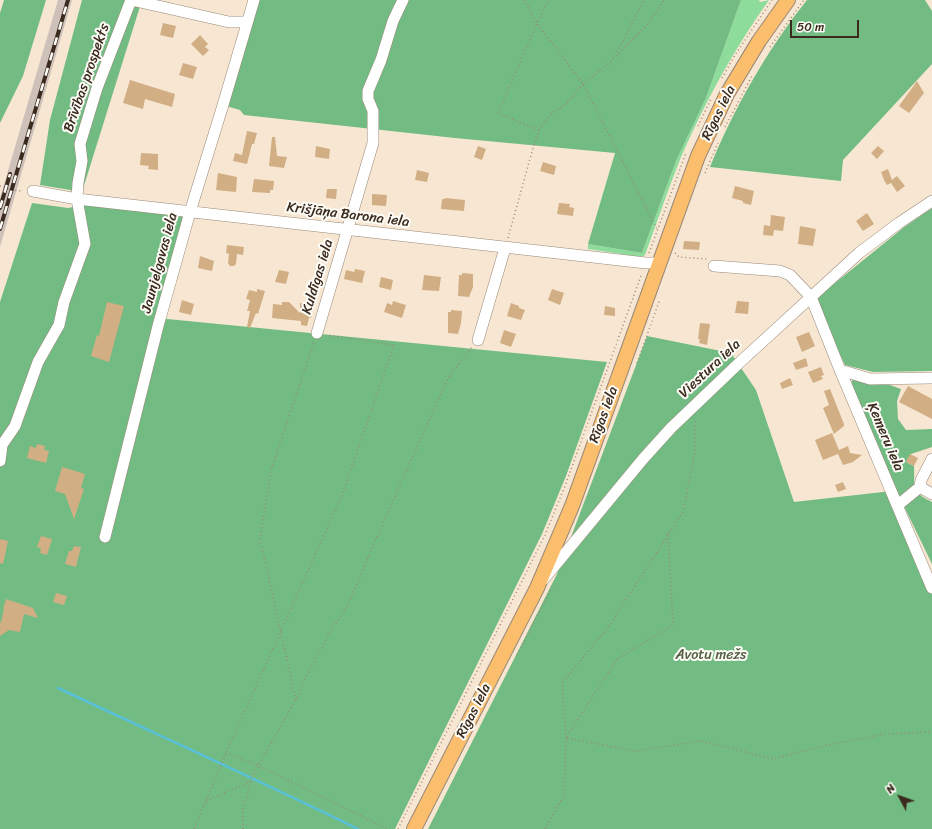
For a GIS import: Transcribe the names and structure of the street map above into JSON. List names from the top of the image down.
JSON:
{
  "streets": {
    "main road": ["Rīgas iela"],
    "street": [
      "Brīvības prospekts",
      "Krišjāņa Barona iela",
      "Jaunjelgavas iela",
      "Kuldīgas iela",
      "Viestura iela",
      "Ķemeru iela"
    ]
  },
  "crossings": [
    ["Brīvības prospekts", "Krišjāņa Barona iela"],
    ["Rīgas iela", "Krišjāņa Barona iela"],
    ["Rīgas iela", "Viestura iela"],
    ["Krišjāņa Barona iela", "Jaunjelgavas iela"],
    ["Krišjāņa Barona iela", "Kuldīgas iela"],
    ["Viestura iela", "Ķemeru iela"]
  ],
  "parks": ["Avotu mežs"],
  "scale_bar": "50 m",
  "north": "top left"
}
